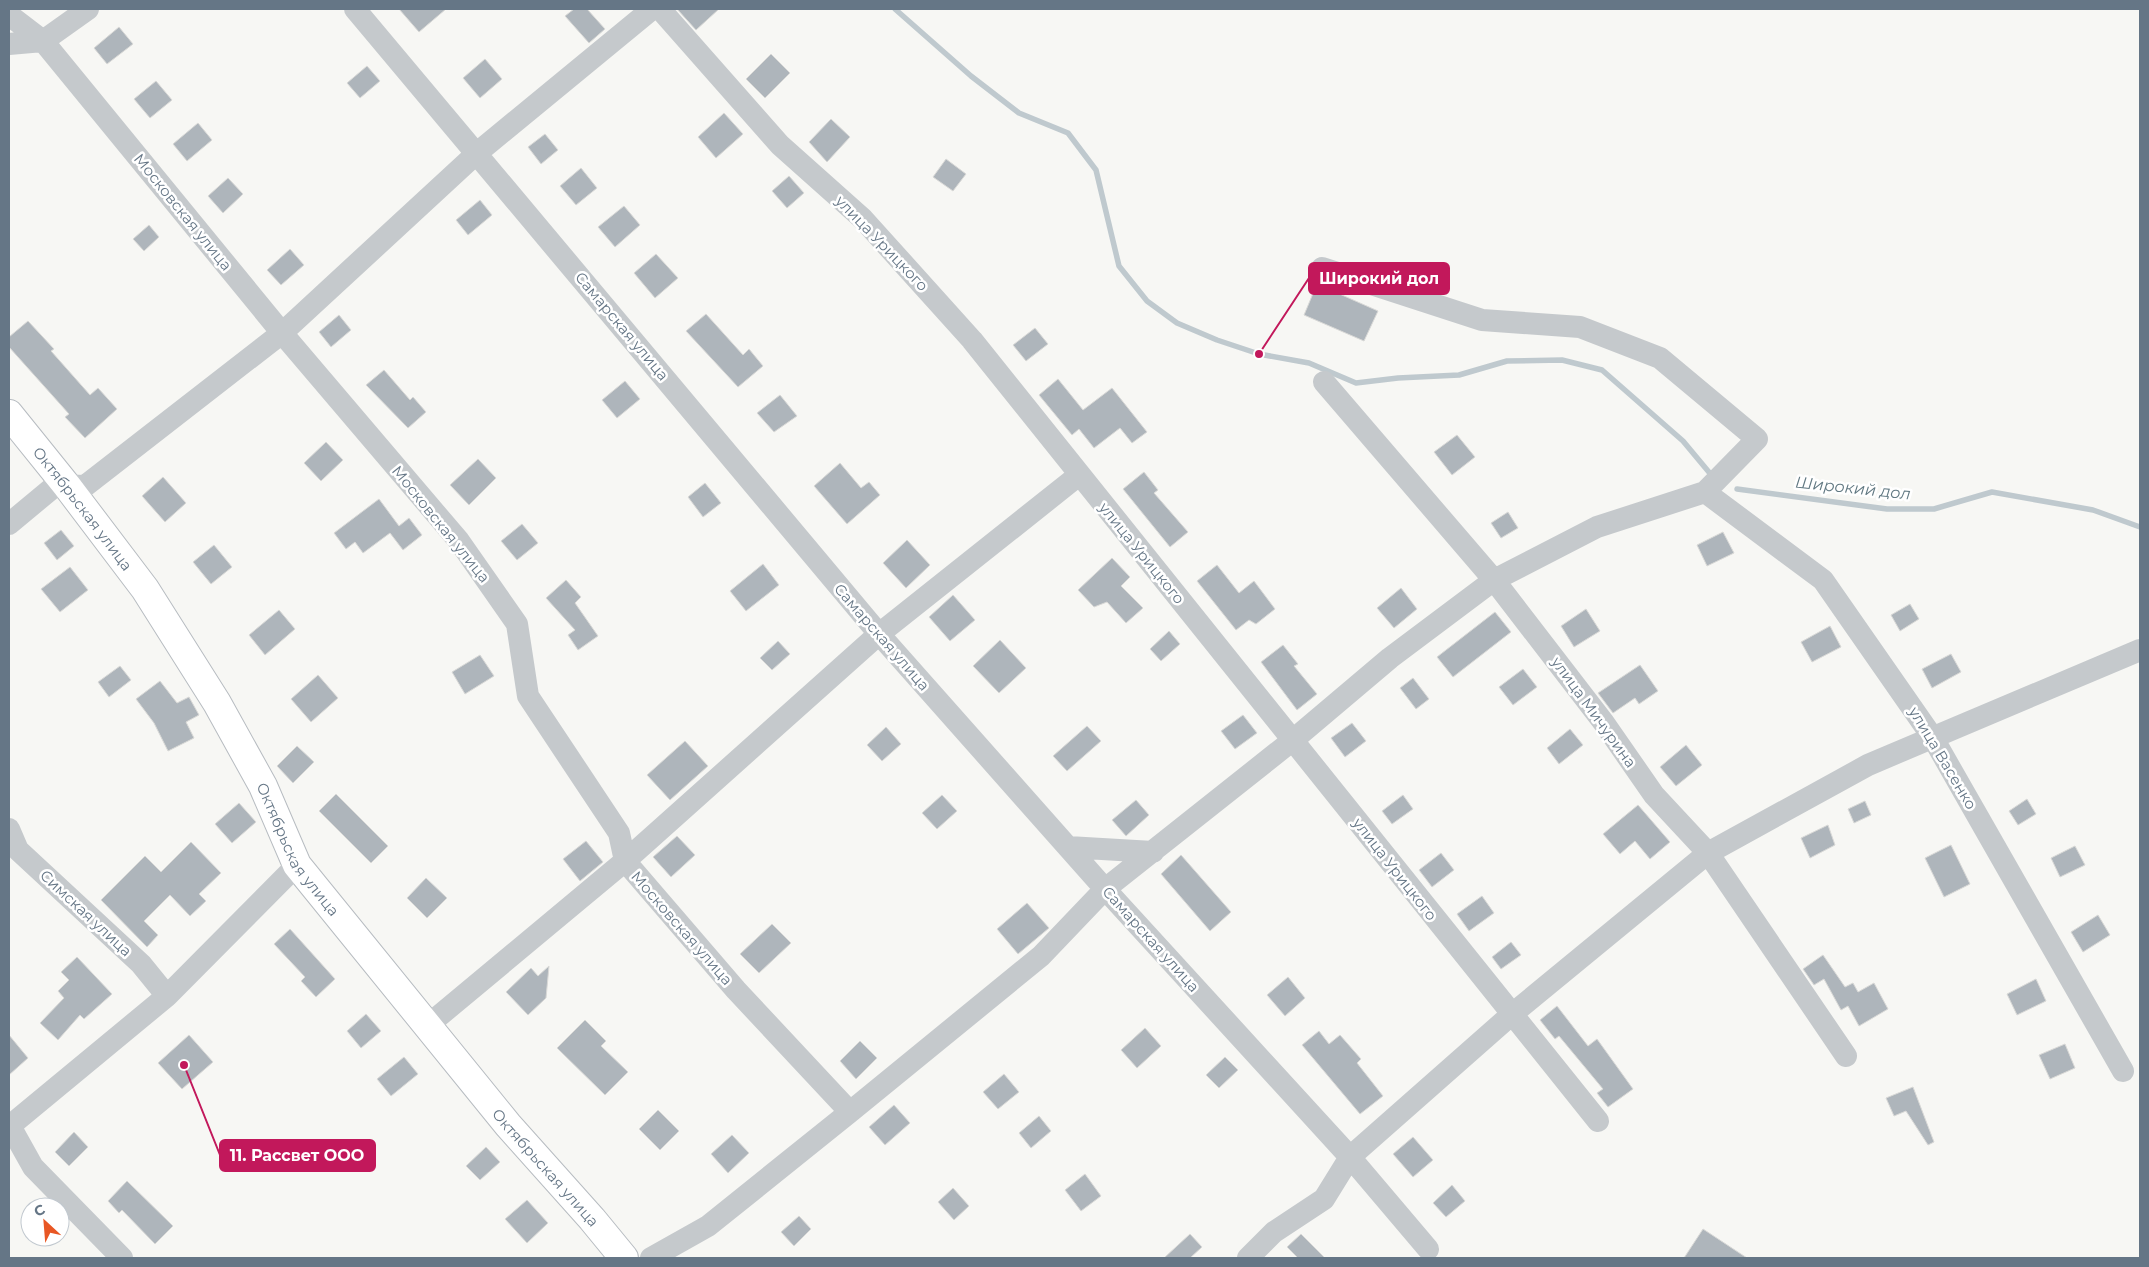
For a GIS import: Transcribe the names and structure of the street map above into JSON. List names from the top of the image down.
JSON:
{
  "streets": {
    "main road": ["Октябрьская улица"],
    "street": [
      "Московская улица",
      "улица Урицкого",
      "Самарская улица",
      "улица Мичурина",
      "улица Васенко",
      "Симская улица"
    ]
  },
  "water": ["Широкий дол"],
  "places": ["Широкий дол", "11. Рассвет ООО"],
  "north": "top left"
}
